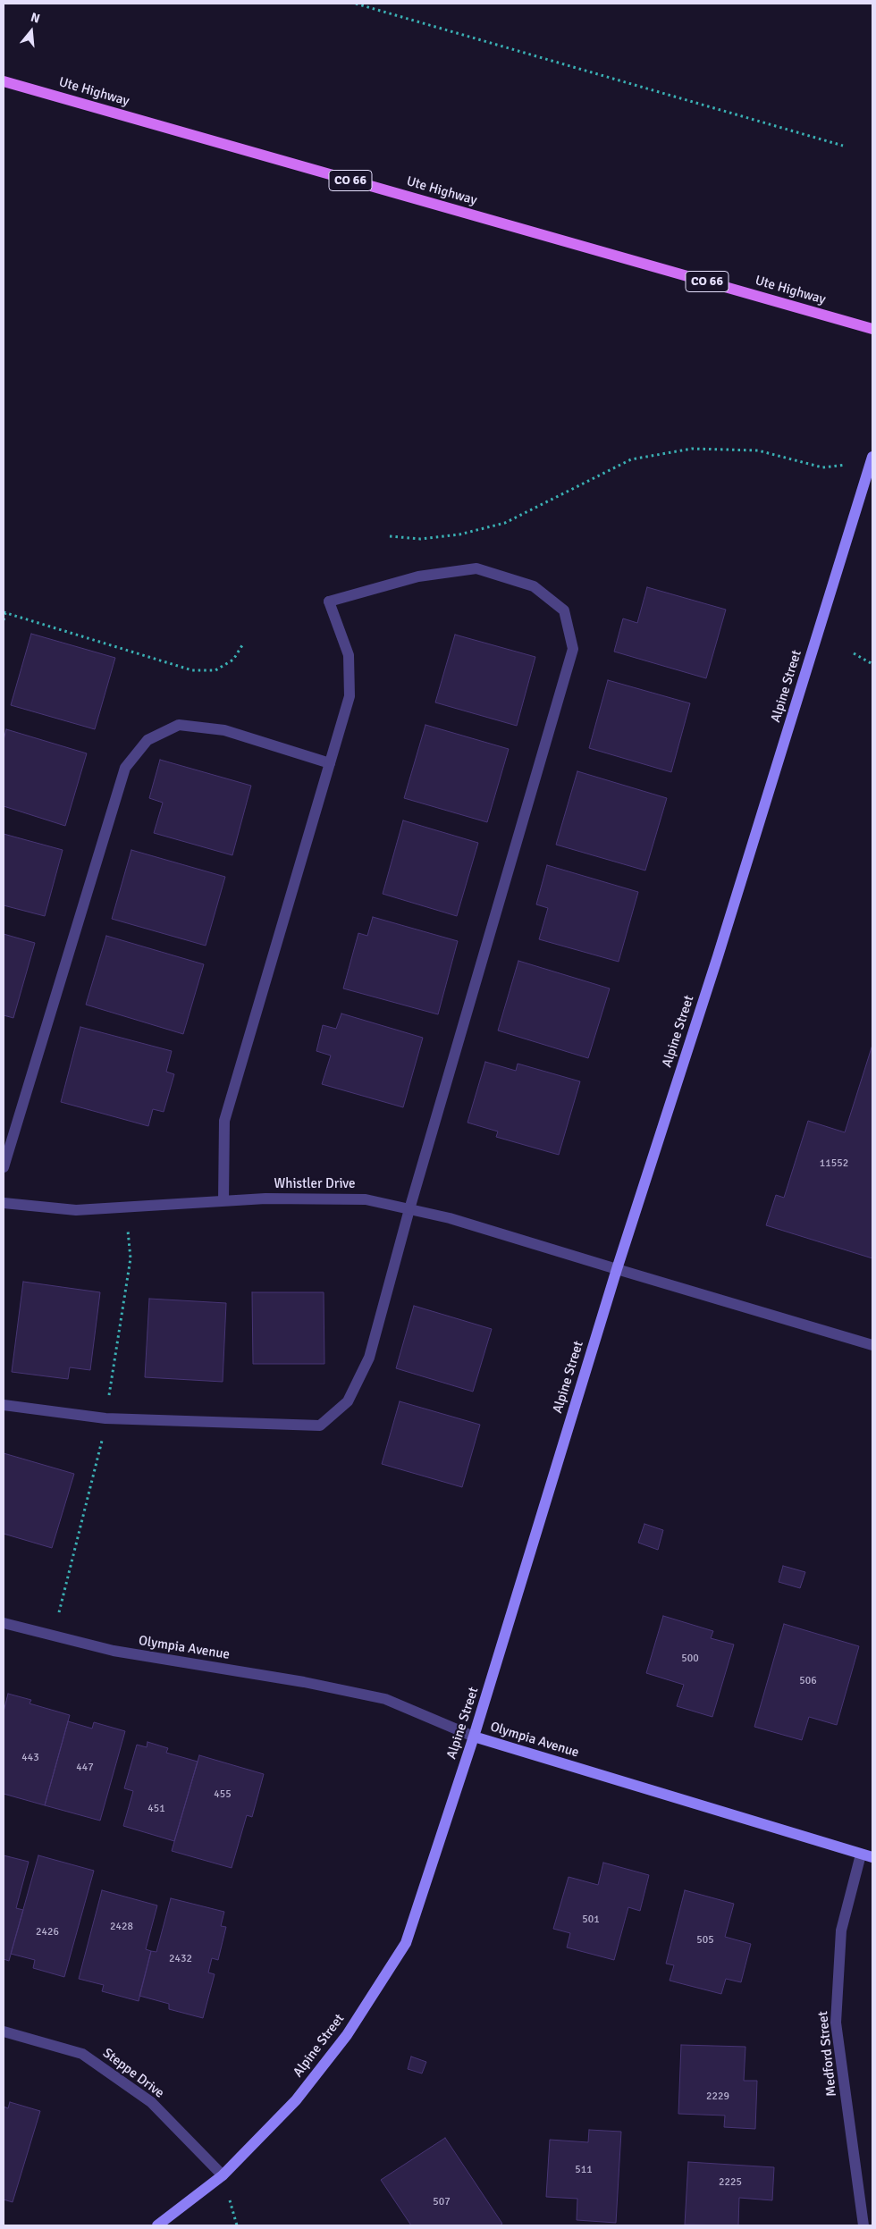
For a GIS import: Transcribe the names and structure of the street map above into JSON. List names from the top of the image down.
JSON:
{
  "streets": {
    "main road": ["Ute Highway", "CO 66"],
    "street": [
      "Alpine Street",
      "Whistler Drive",
      "Olympia Avenue",
      "Medford Street",
      "Steppe Drive"
    ]
  },
  "crossings": [
    ["Alpine Street", "Whistler Drive"],
    ["Alpine Street", "Olympia Avenue"],
    ["Alpine Street", "Steppe Drive"],
    ["Olympia Avenue", "Medford Street"]
  ],
  "house_numbers": [
    "11552",
    "500",
    "506",
    "443",
    "447",
    "455",
    "451",
    "501",
    "2428",
    "2426",
    "505",
    "2432",
    "2229",
    "511",
    "2225",
    "507"
  ],
  "north": "top"
}
